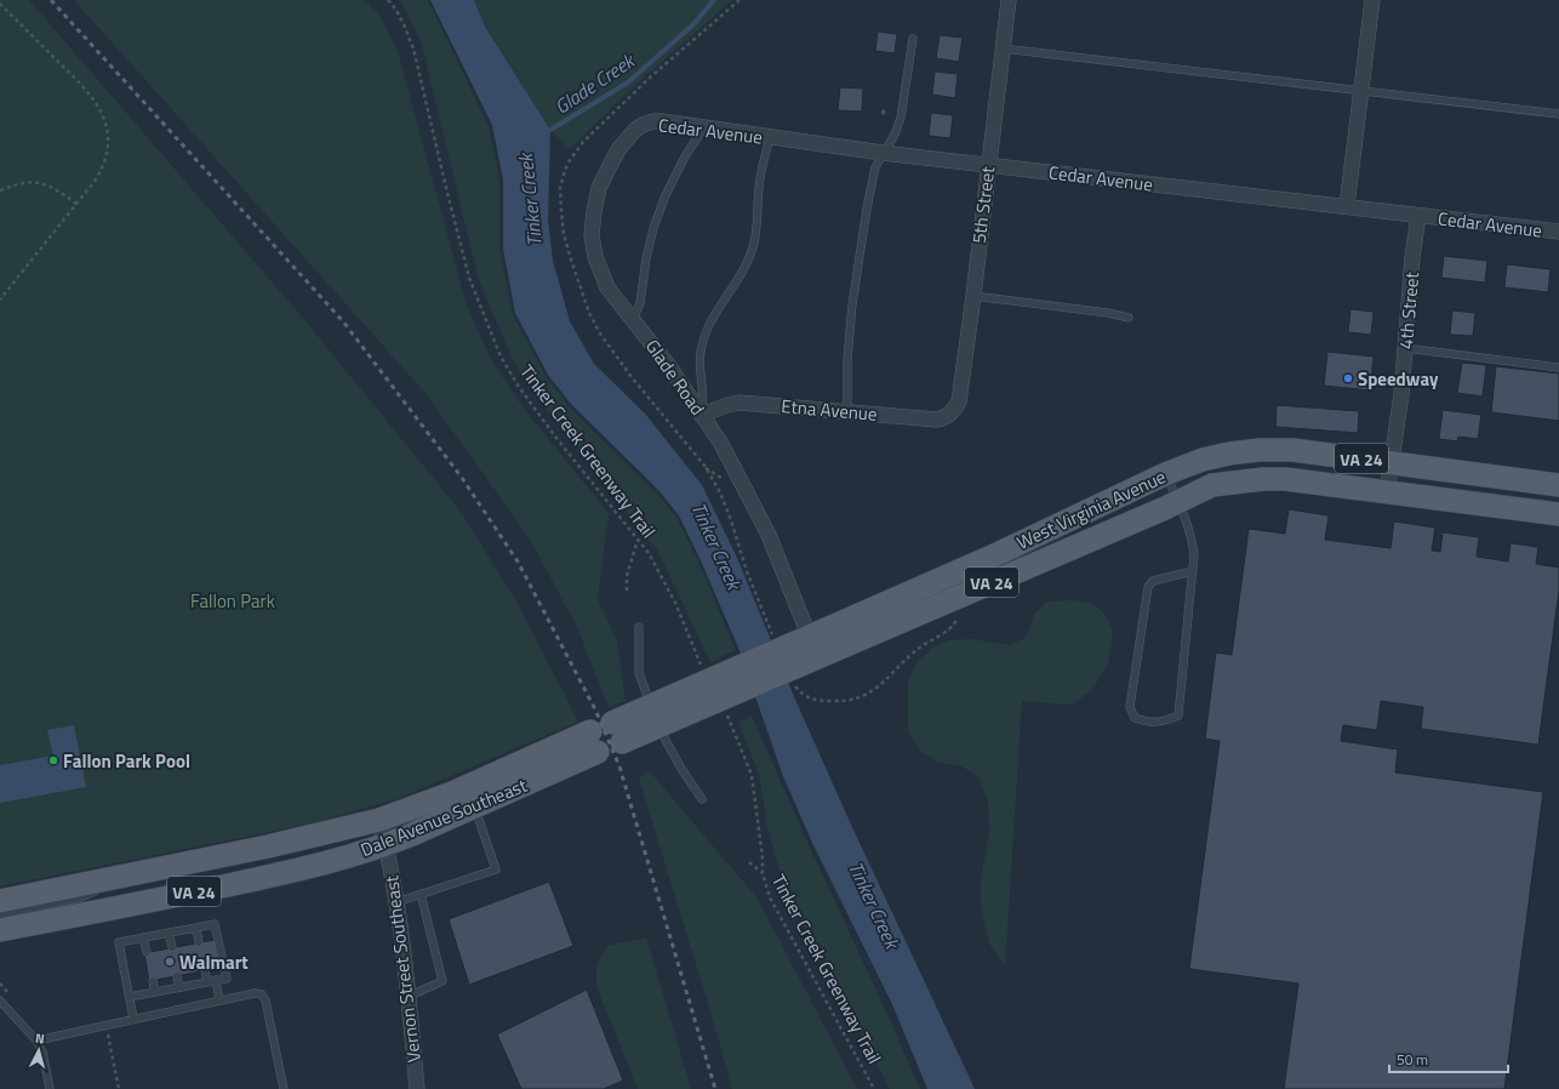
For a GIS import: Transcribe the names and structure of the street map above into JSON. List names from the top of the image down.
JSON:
{
  "streets": {
    "main road": ["VA 24", "West Virginia Avenue", "Dale Avenue Southeast"],
    "street": [
      "Cedar Avenue",
      "5th Street",
      "4th Street",
      "Glade Road",
      "Etna Avenue",
      "Vernon Street Southeast"
    ],
    "path": ["Tinker Creek Greenway Trail"]
  },
  "crossings": [
    ["Cedar Avenue", "5th Street"],
    ["Cedar Avenue", "4th Street"],
    ["Cedar Avenue", "Glade Road"],
    ["5th Street", "Etna Avenue"],
    ["4th Street", "West Virginia Avenue"],
    ["Glade Road", "Etna Avenue"],
    ["Glade Road", "West Virginia Avenue"],
    ["VA 24", "West Virginia Avenue"],
    ["Dale Avenue Southeast", "Vernon Street Southeast"]
  ],
  "water": ["Glade Creek", "Tinker Creek"],
  "parks": ["Fallon Park"],
  "places": ["Speedway", "Fallon Park Pool", "Walmart"],
  "scale_bar": "50 m",
  "north": "top"
}
